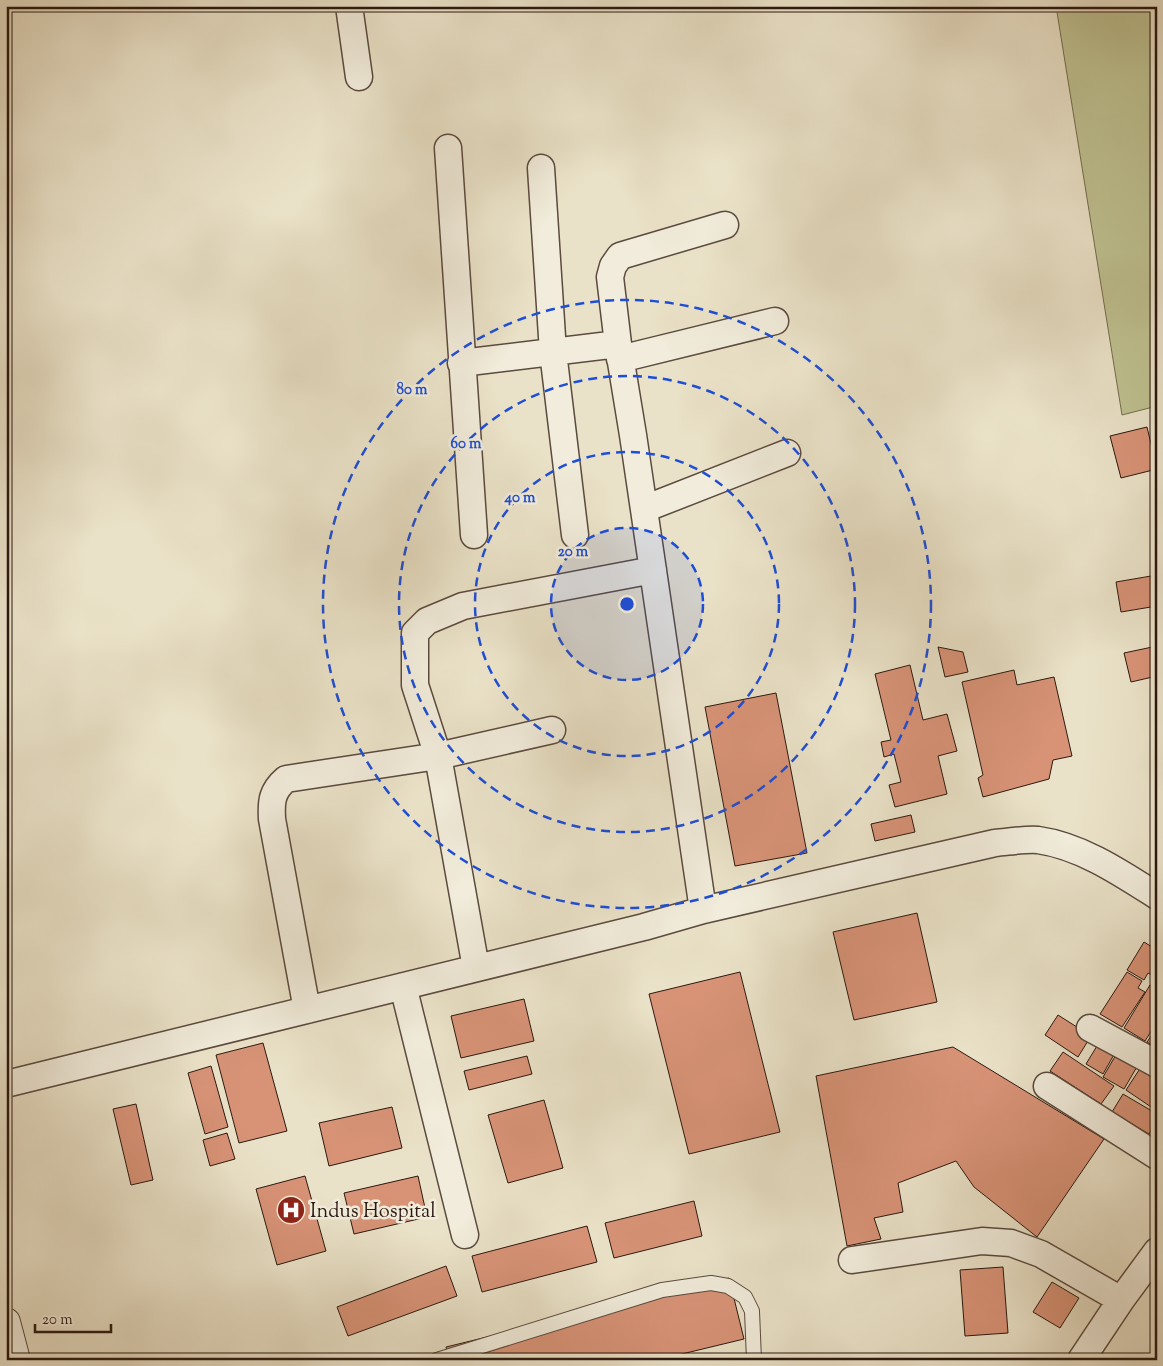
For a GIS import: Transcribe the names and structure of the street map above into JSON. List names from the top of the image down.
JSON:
{
  "places": {
    "hospital": ["Indus Hospital"]
  },
  "scale_bar": "20 m",
  "rings": [
    "80 m",
    "60 m",
    "40 m",
    "20 m"
  ]
}
